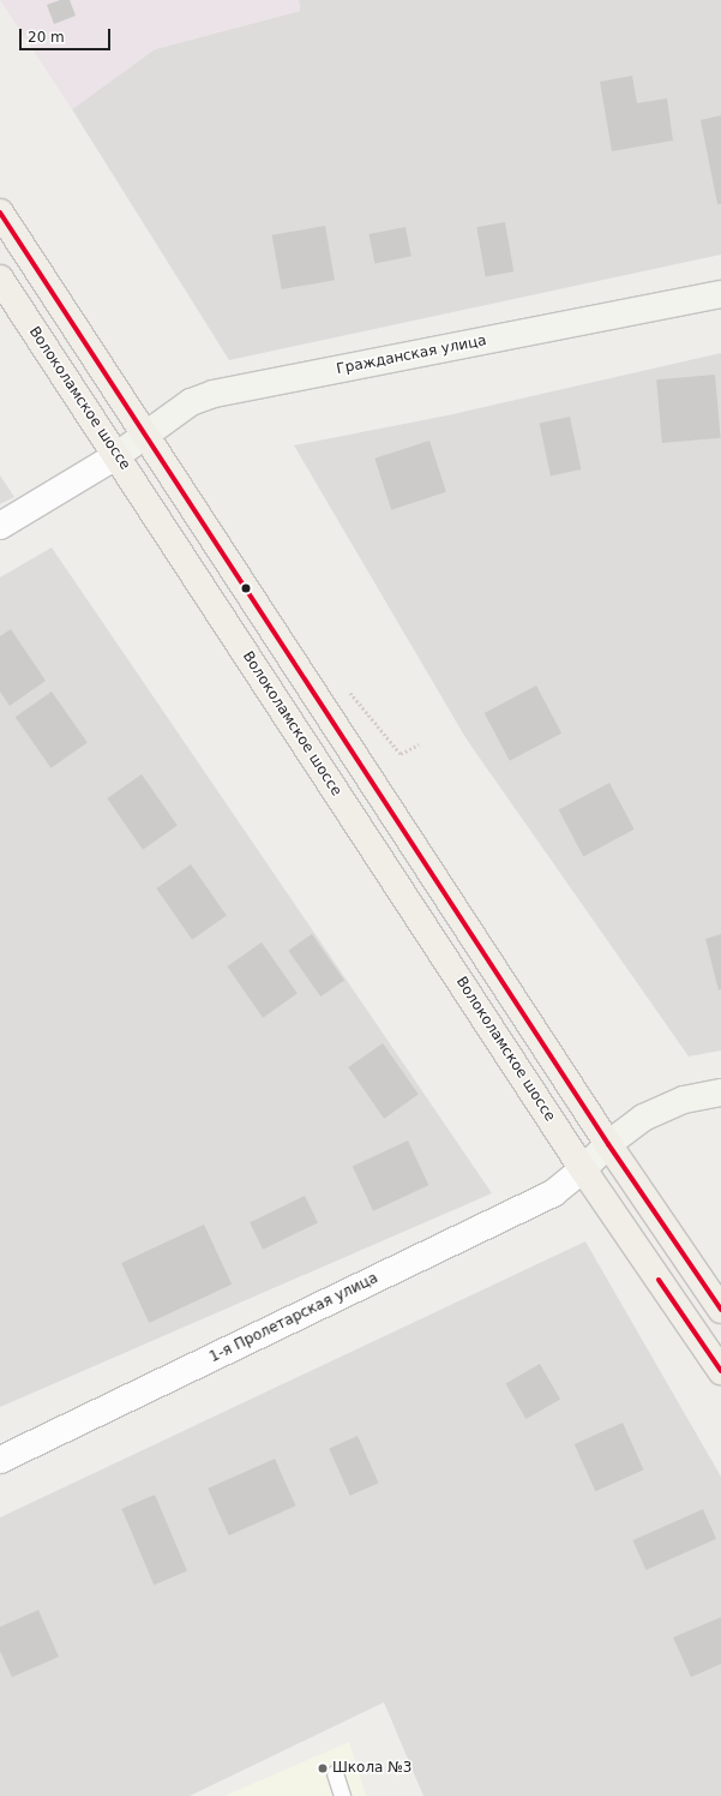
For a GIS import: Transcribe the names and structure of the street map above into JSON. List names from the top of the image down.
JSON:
{
  "streets": {
    "main road": ["Волоколамское шоссе"],
    "street": ["Гражданская улица", "1-я Пролетарская улица"]
  },
  "crossings": [
    ["Гражданская улица", "Волоколамское шоссе"],
    ["Волоколамское шоссе", "1-я Пролетарская улица"]
  ],
  "places": ["Школа №3"],
  "scale_bar": "20 m"
}
